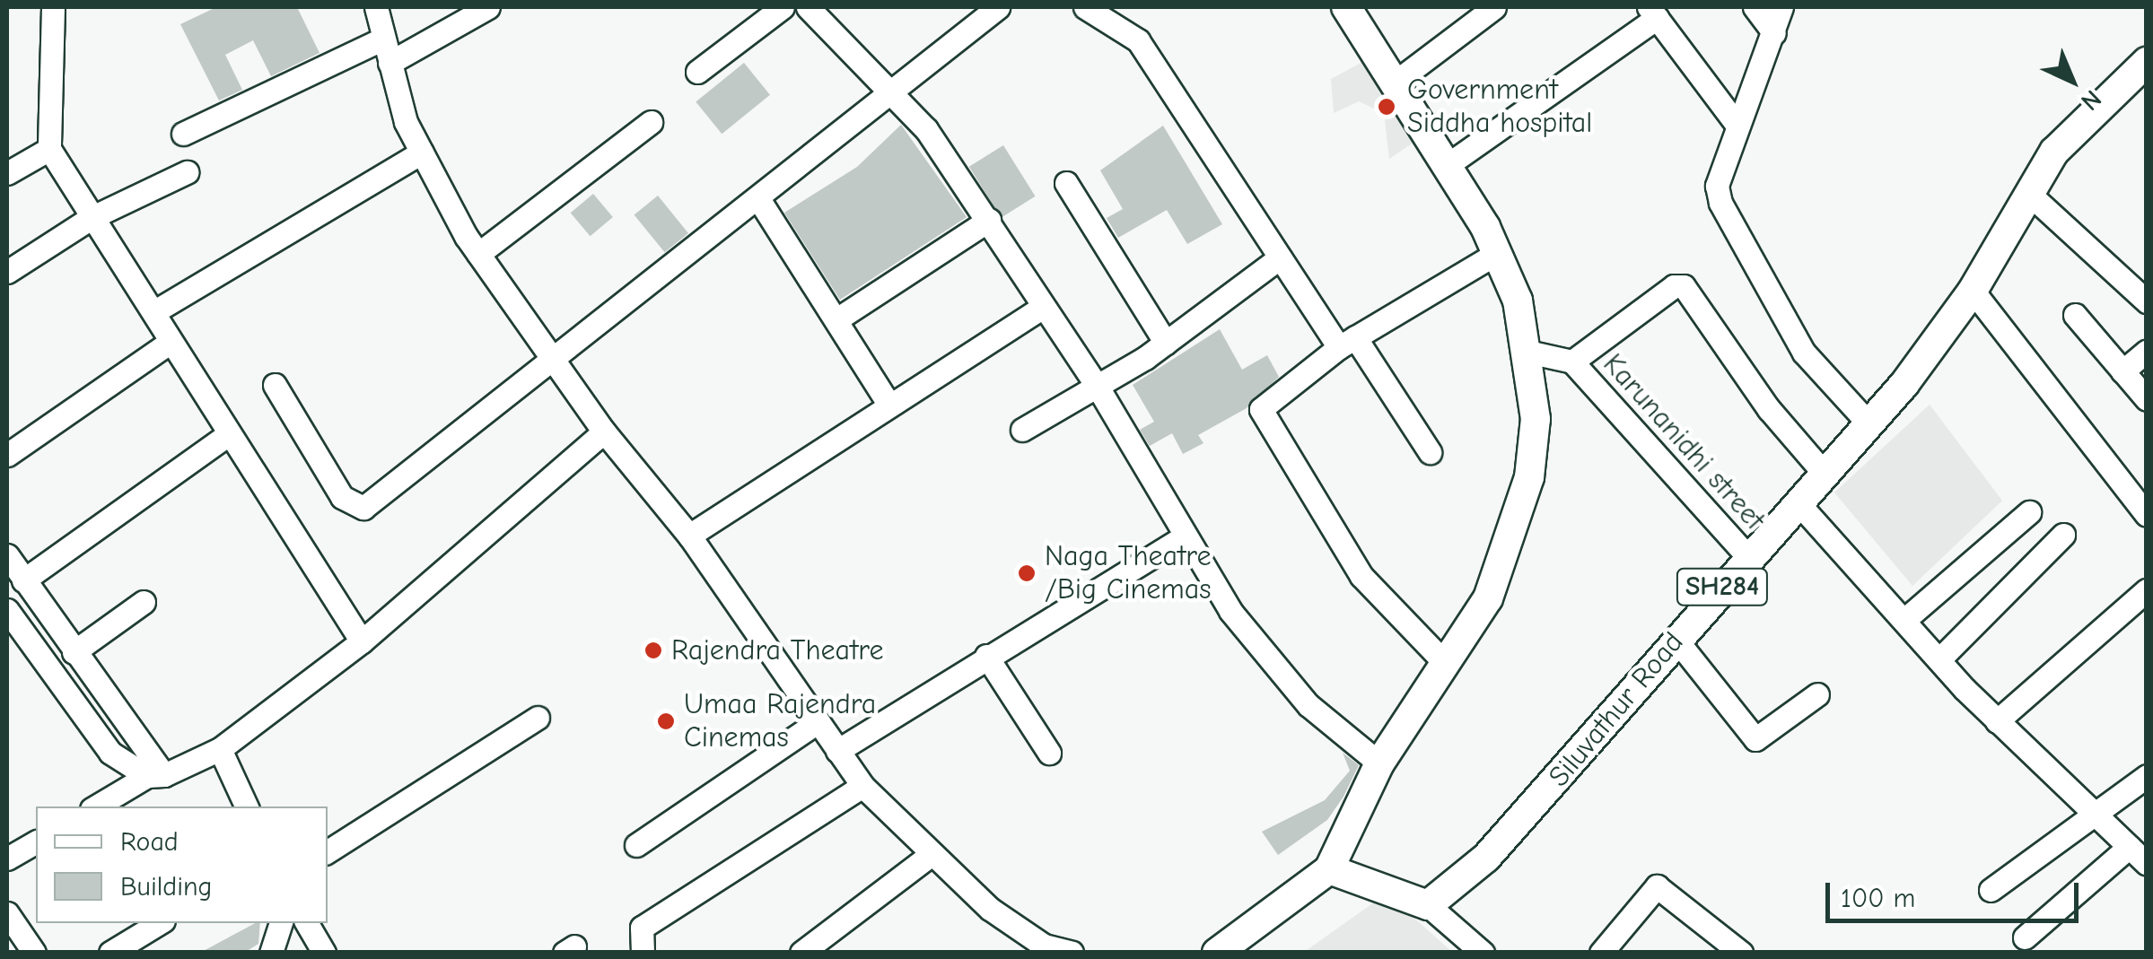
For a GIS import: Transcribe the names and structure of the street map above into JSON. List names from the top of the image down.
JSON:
{
  "streets": {
    "main road": ["SH284", "Siluvathur Road"],
    "street": ["Karunanidhi street"]
  },
  "crossings": [
    ["Karunanidhi street", "Siluvathur Road"]
  ],
  "places": [
    "Government Siddha hospital",
    "Naga Theatre /Big Cinemas",
    "Rajendra Theatre",
    "Umaa Rajendra Cinemas"
  ],
  "legend": ["Road", "Building"],
  "scale_bar": "100 m",
  "north": "bottom right"
}
